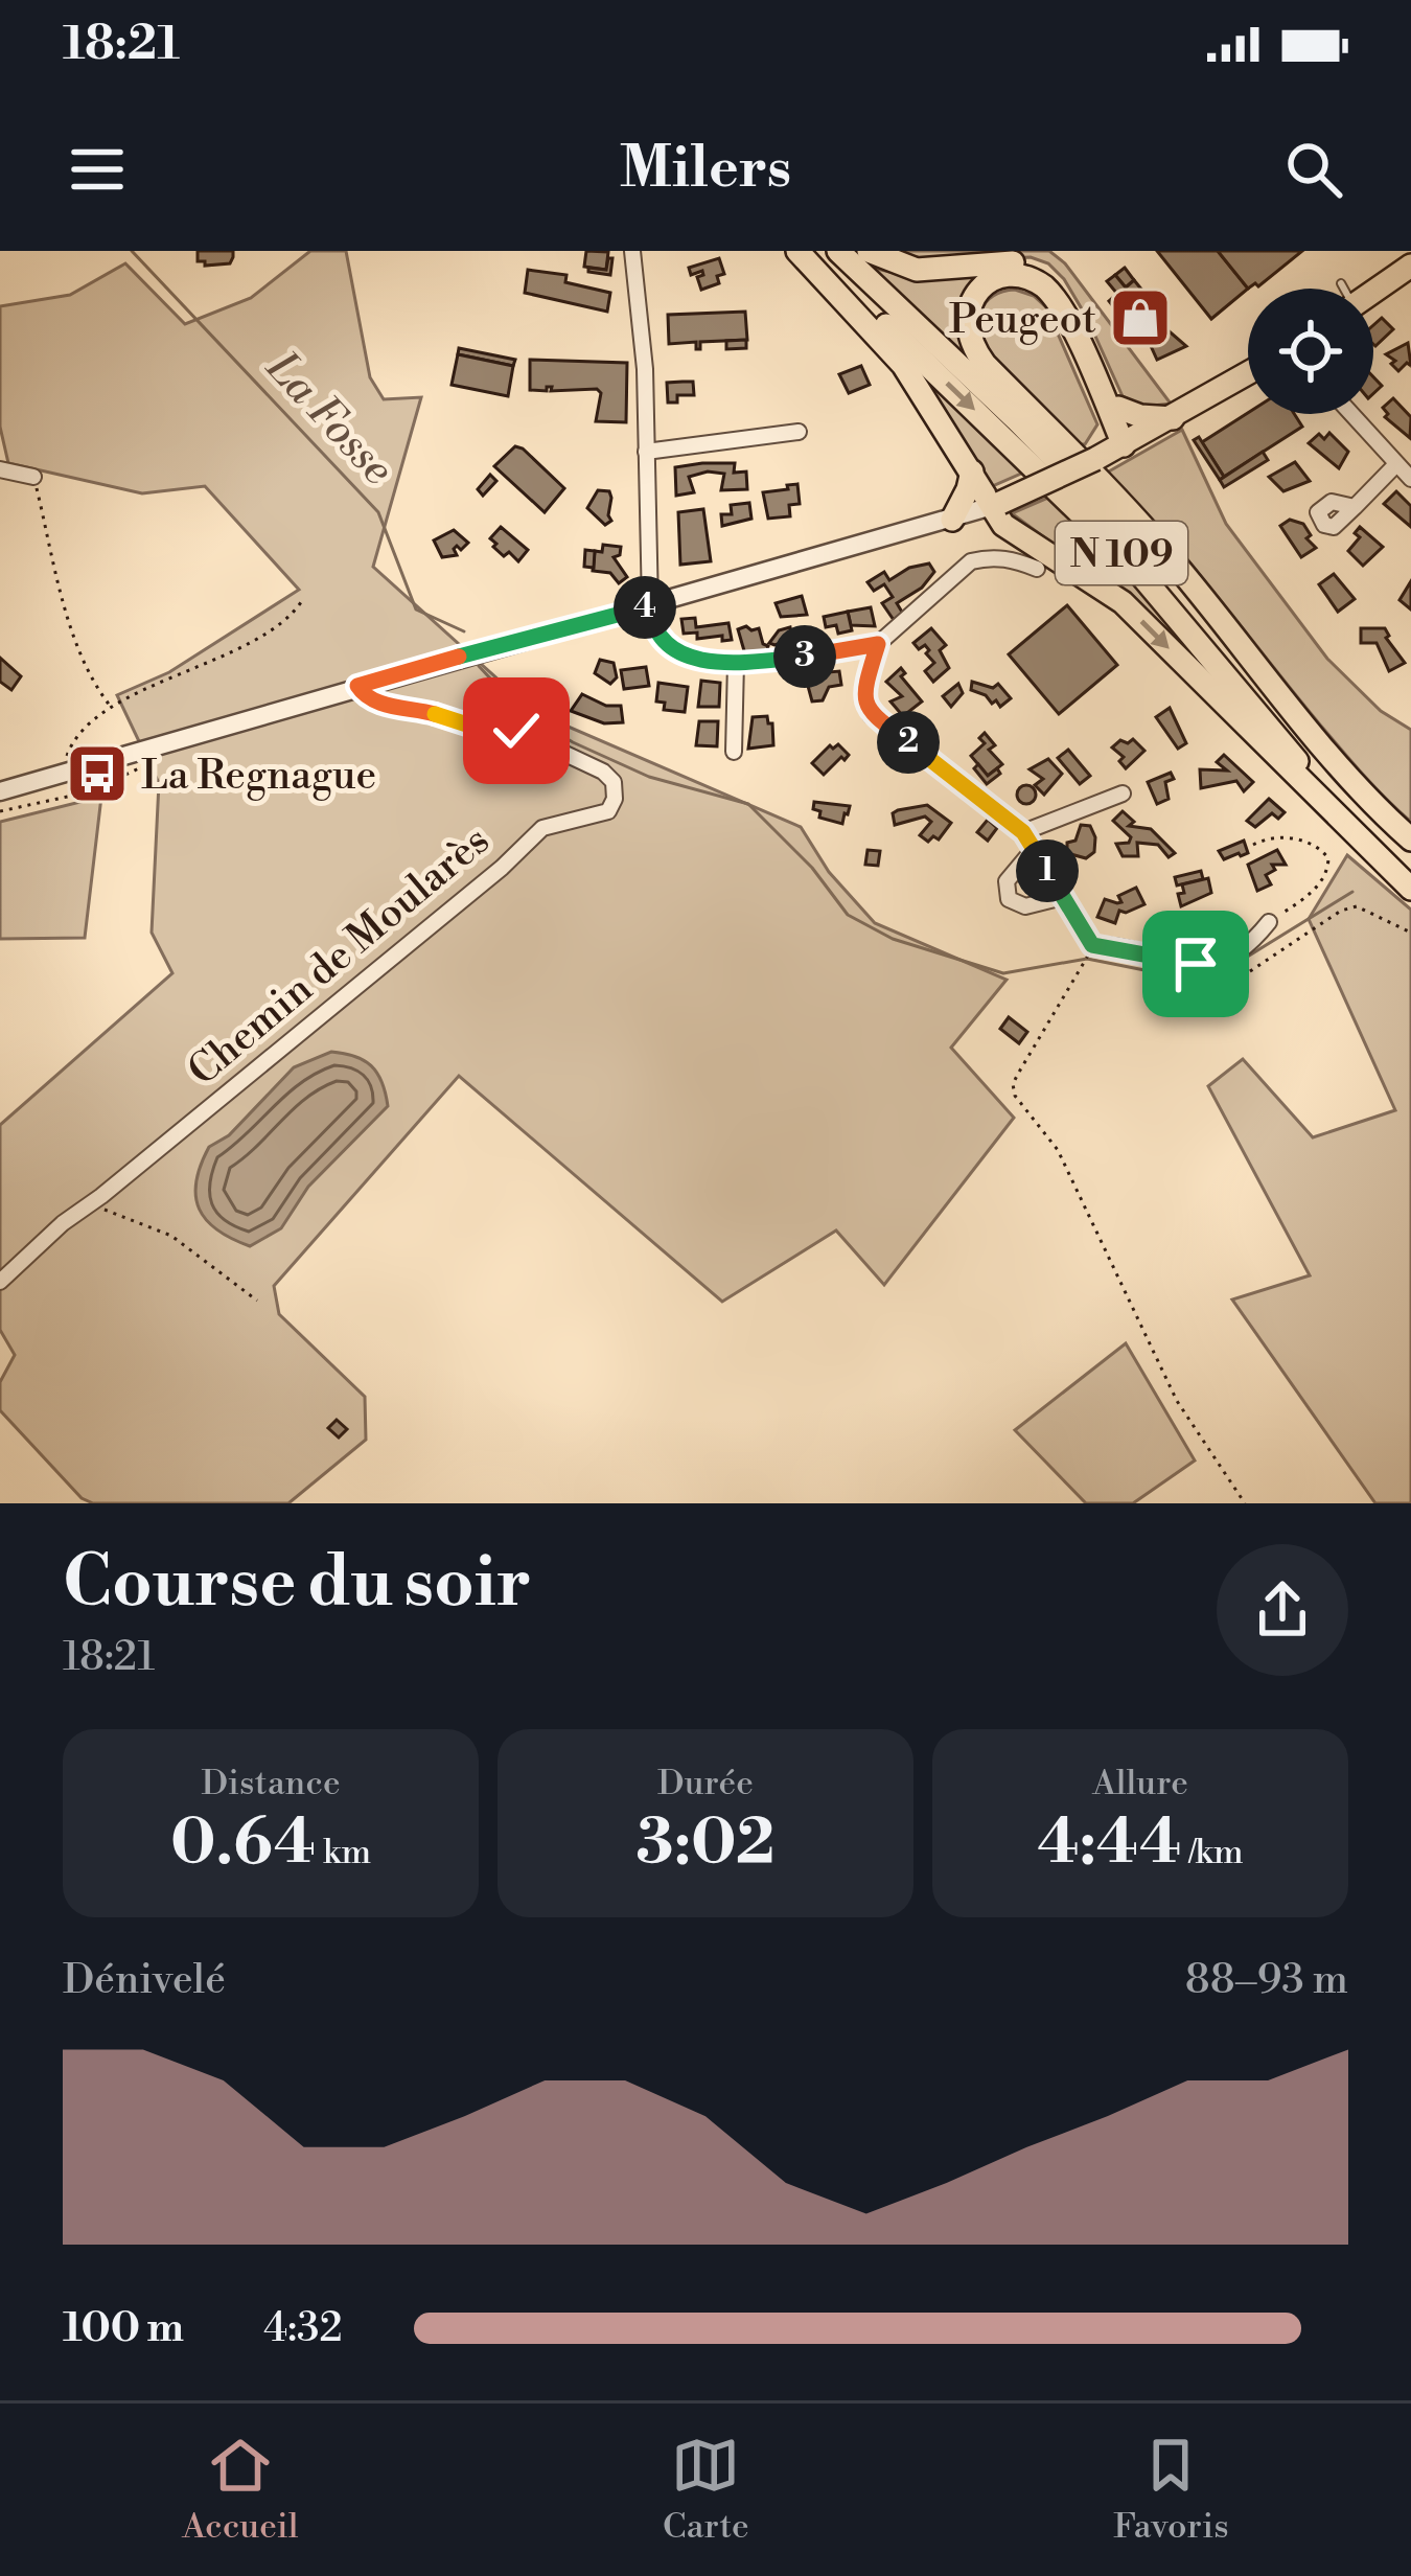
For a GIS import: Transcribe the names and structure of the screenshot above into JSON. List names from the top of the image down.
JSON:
{
  "streets": {
    "main road": ["N 109"],
    "street": ["Chemin de Moularès"]
  },
  "water": ["La Fosse"],
  "places": {
    "shop": ["Peugeot"],
    "bus stop": ["La Regnague"]
  },
  "page": {
    "status": "18:21",
    "header": "Milers",
    "pins": [
      "4",
      "3",
      "2",
      "1"
    ],
    "heading": ["Course du soir", "18:21"],
    "stats": [
      ["Distance", "0.64 km"],
      ["Durée", "3:02"],
      ["Allure", "4:44 /km"]
    ],
    "chart": ["Dénivelé", "88–93 m"],
    "list": [
      {
        "name": "100 m",
        "note": "4:32"
      }
    ],
    "tabs": ["Accueil", "Carte", "Favoris"]
  }
}
